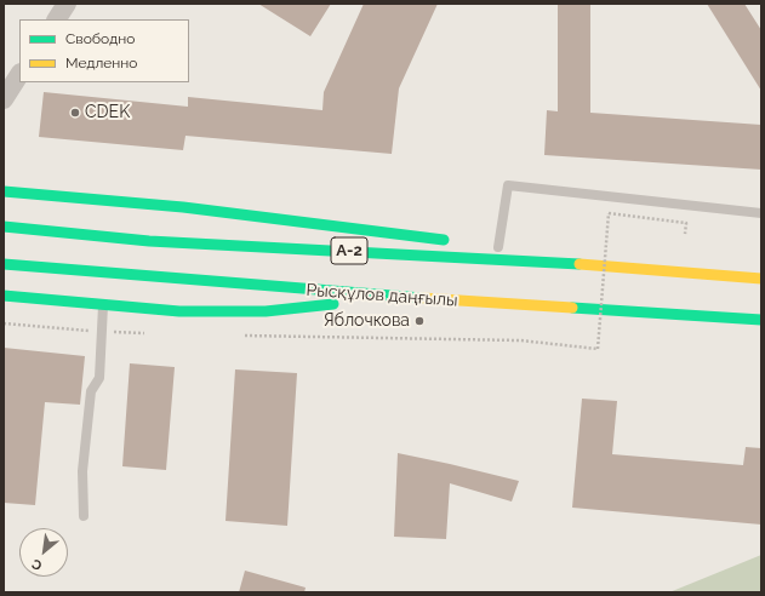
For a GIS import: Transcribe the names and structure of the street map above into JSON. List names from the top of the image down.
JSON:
{
  "streets": {
    "main road": ["A-2", "Рысқұлов даңғылы"]
  },
  "places": ["CDEK", "Яблочкова"],
  "legend": ["Свободно", "Медленно"],
  "north": "bottom left"
}
